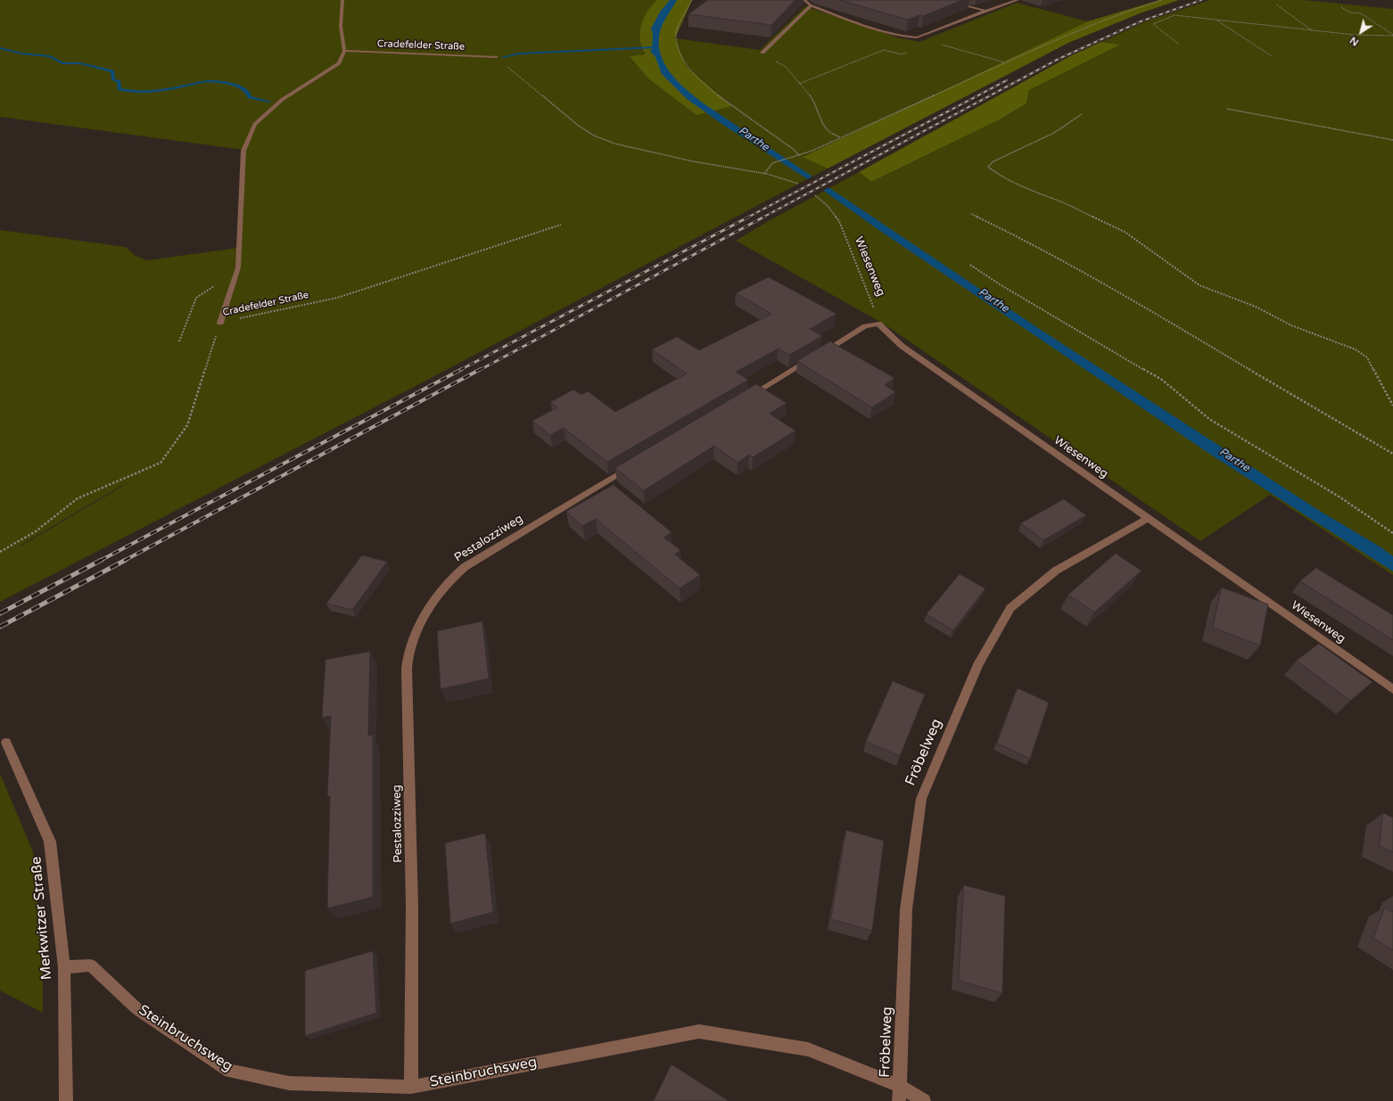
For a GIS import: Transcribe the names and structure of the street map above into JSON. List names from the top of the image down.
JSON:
{
  "streets": {
    "street": [
      "Cradefelder Straße",
      "Wiesenweg",
      "Pestalozziweg",
      "Fröbelweg",
      "Merkwitzer Straße",
      "Steinbruchsweg"
    ]
  },
  "crossings": [
    ["Wiesenweg", "Fröbelweg"],
    ["Pestalozziweg", "Steinbruchsweg"],
    ["Fröbelweg", "Steinbruchsweg"],
    ["Merkwitzer Straße", "Steinbruchsweg"]
  ],
  "water": ["Parthe"],
  "north": "bottom left"
}
